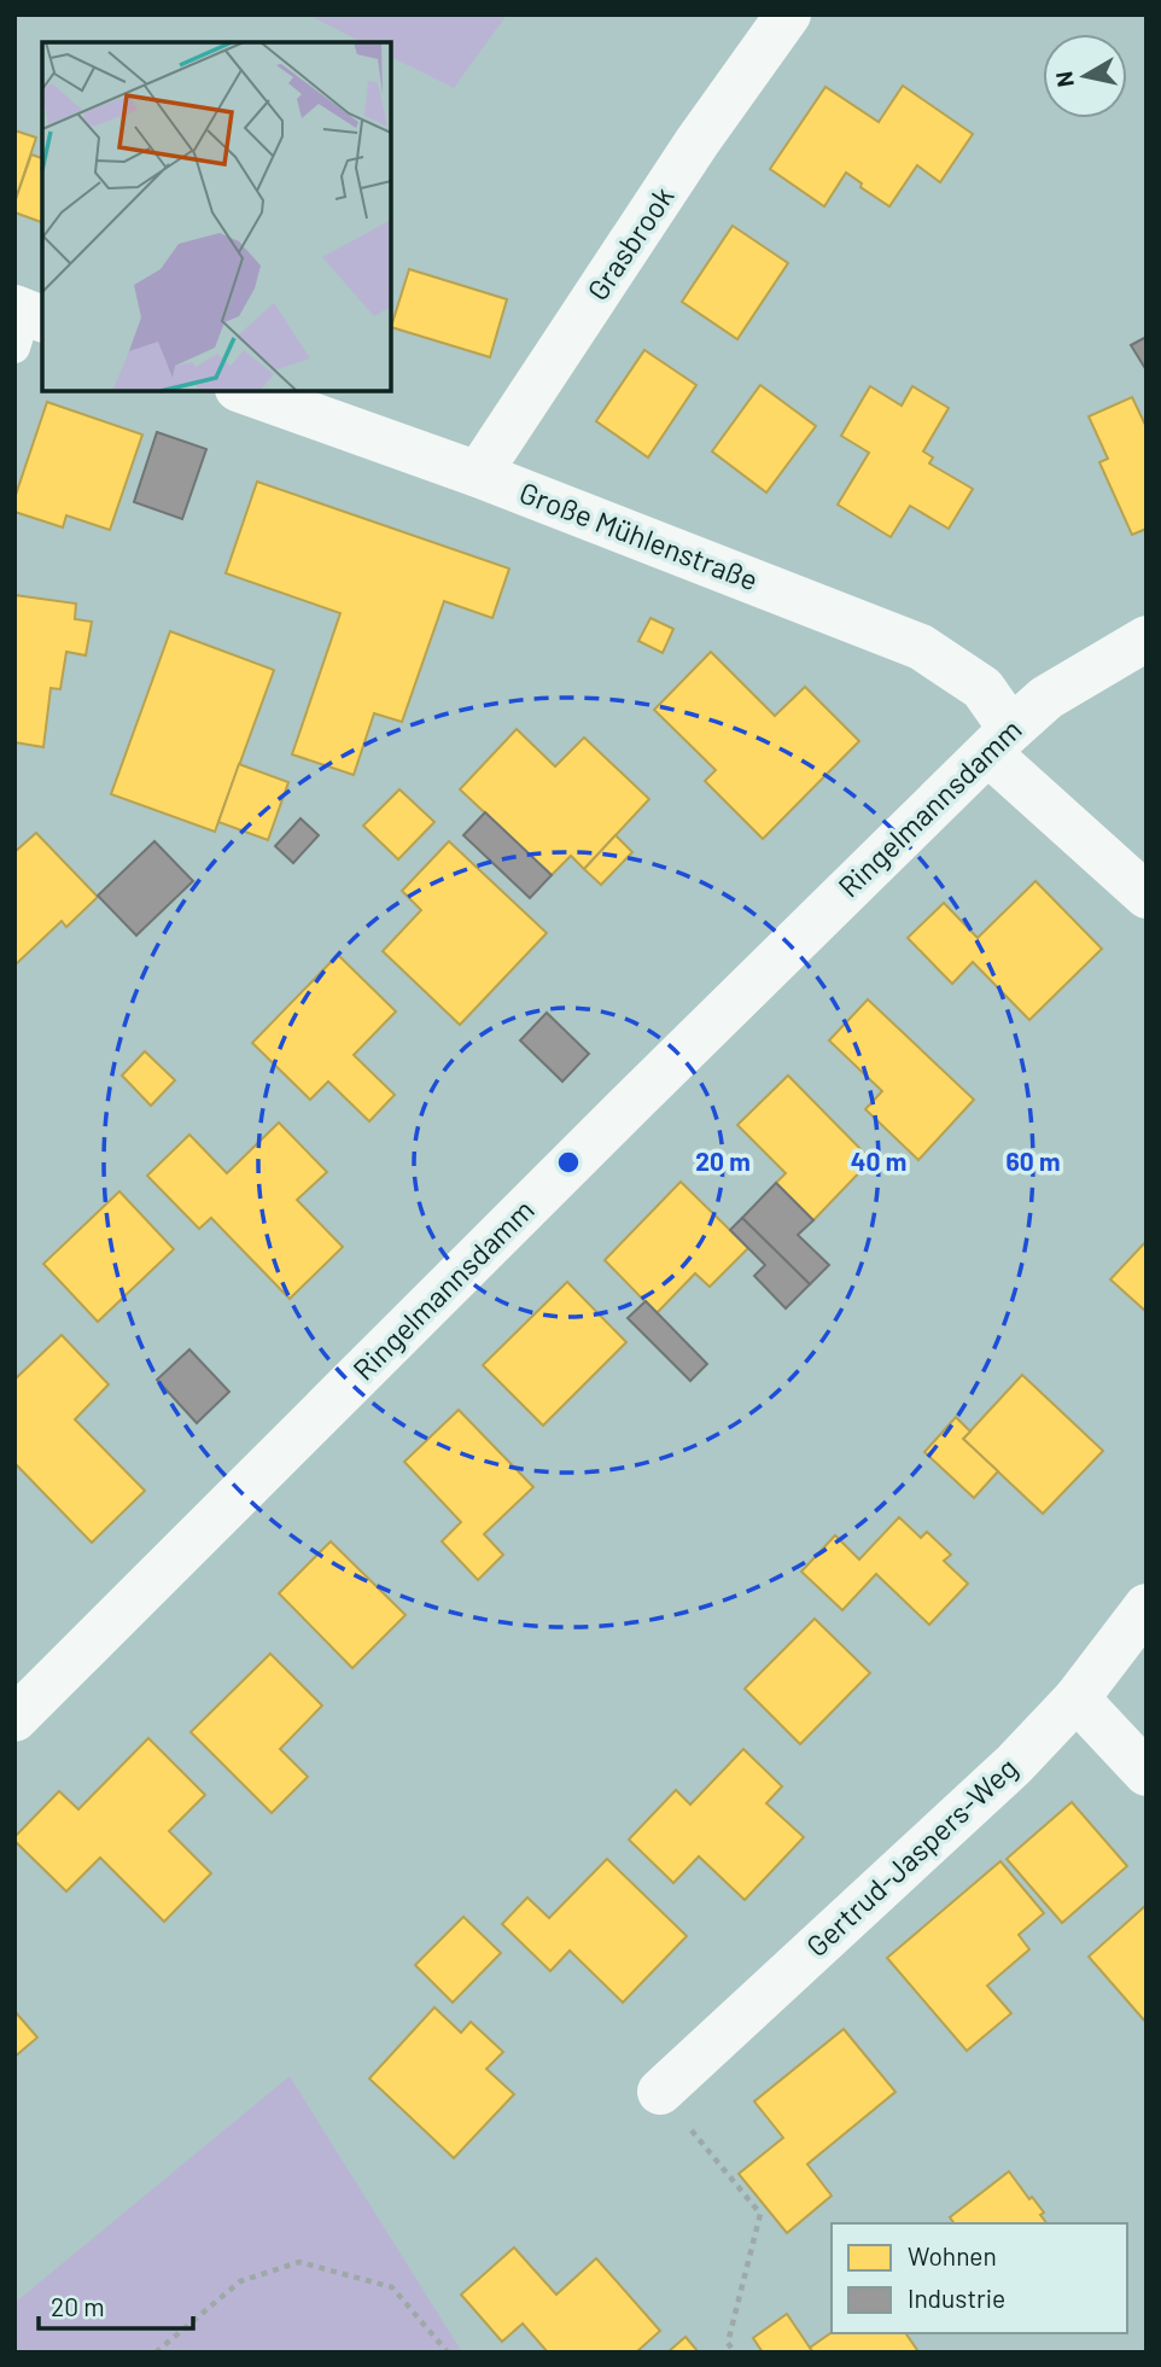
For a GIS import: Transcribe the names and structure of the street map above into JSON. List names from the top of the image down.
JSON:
{
  "streets": {
    "street": [
      "Grasbrook",
      "Große Mühlenstraße",
      "Ringelmannsdamm",
      "Gertrud-Jaspers-Weg"
    ]
  },
  "crossings": [
    ["Grasbrook", "Große Mühlenstraße"],
    ["Große Mühlenstraße", "Ringelmannsdamm"]
  ],
  "legend": ["Wohnen", "Industrie"],
  "scale_bar": "20 m",
  "north": "left",
  "rings": ["20 m", "40 m", "60 m"]
}
